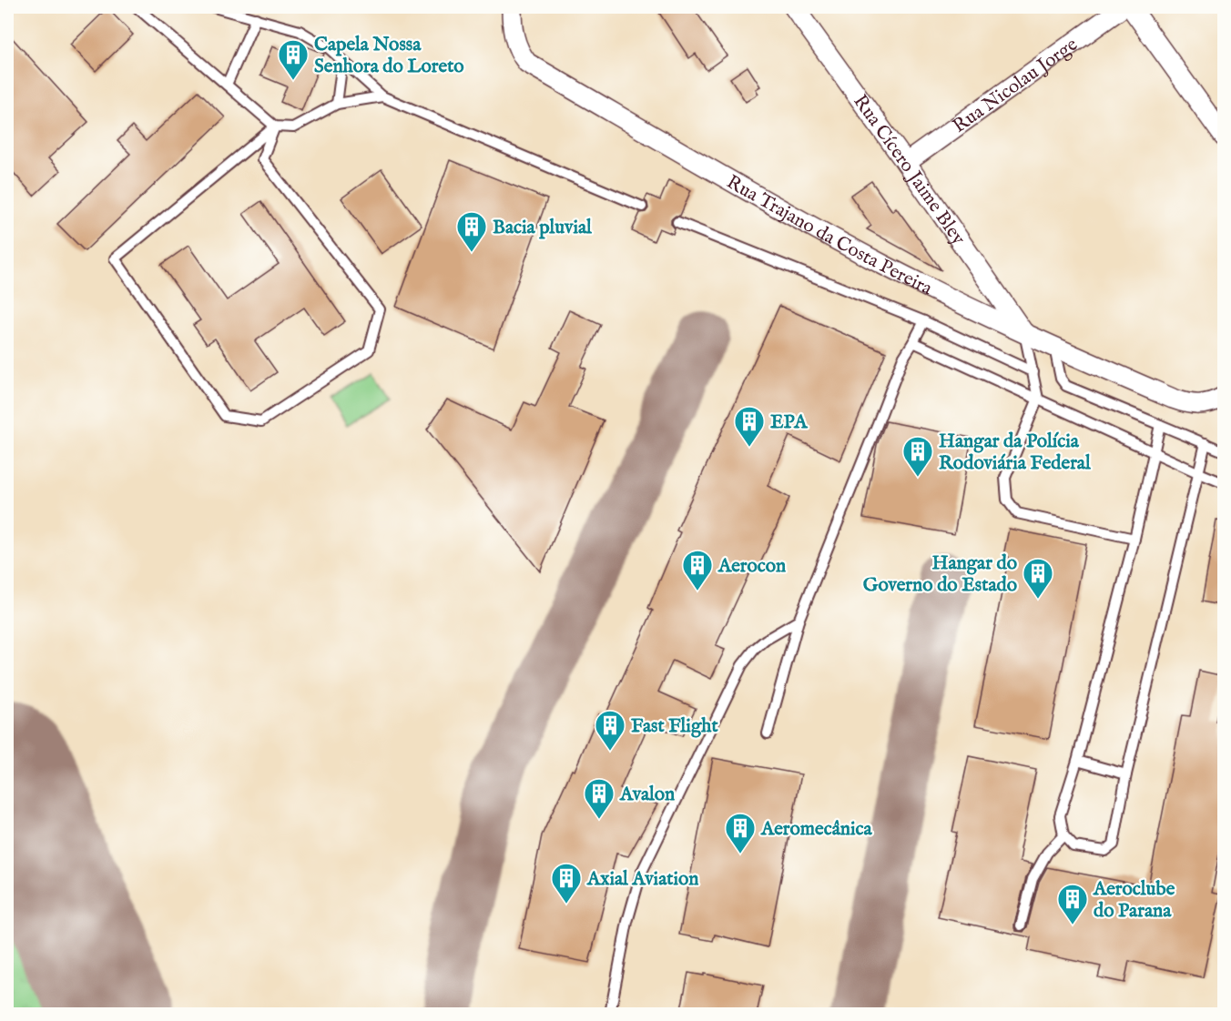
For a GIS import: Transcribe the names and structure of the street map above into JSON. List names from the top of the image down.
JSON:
{
  "streets": {
    "street": ["Rua Nicolau Jorge", "Rua Cícero Jaime Bley", "Rua Trajano da Costa Pereira"]
  },
  "crossings": [
    ["Rua Nicolau Jorge", "Rua Cícero Jaime Bley"],
    ["Rua Cícero Jaime Bley", "Rua Trajano da Costa Pereira"]
  ],
  "places": {
    "building": [
      "Capela Nossa Senhora do Loreto",
      "Bacia pluvial",
      "EPA",
      "Hangar da Polícia Rodoviária Federal",
      "Aerocon",
      "Hangar do Governo do Estado",
      "Fast Flight",
      "Avalon",
      "Aeromecânica",
      "Axial Aviation",
      "Aeroclube do Parana"
    ]
  }
}
